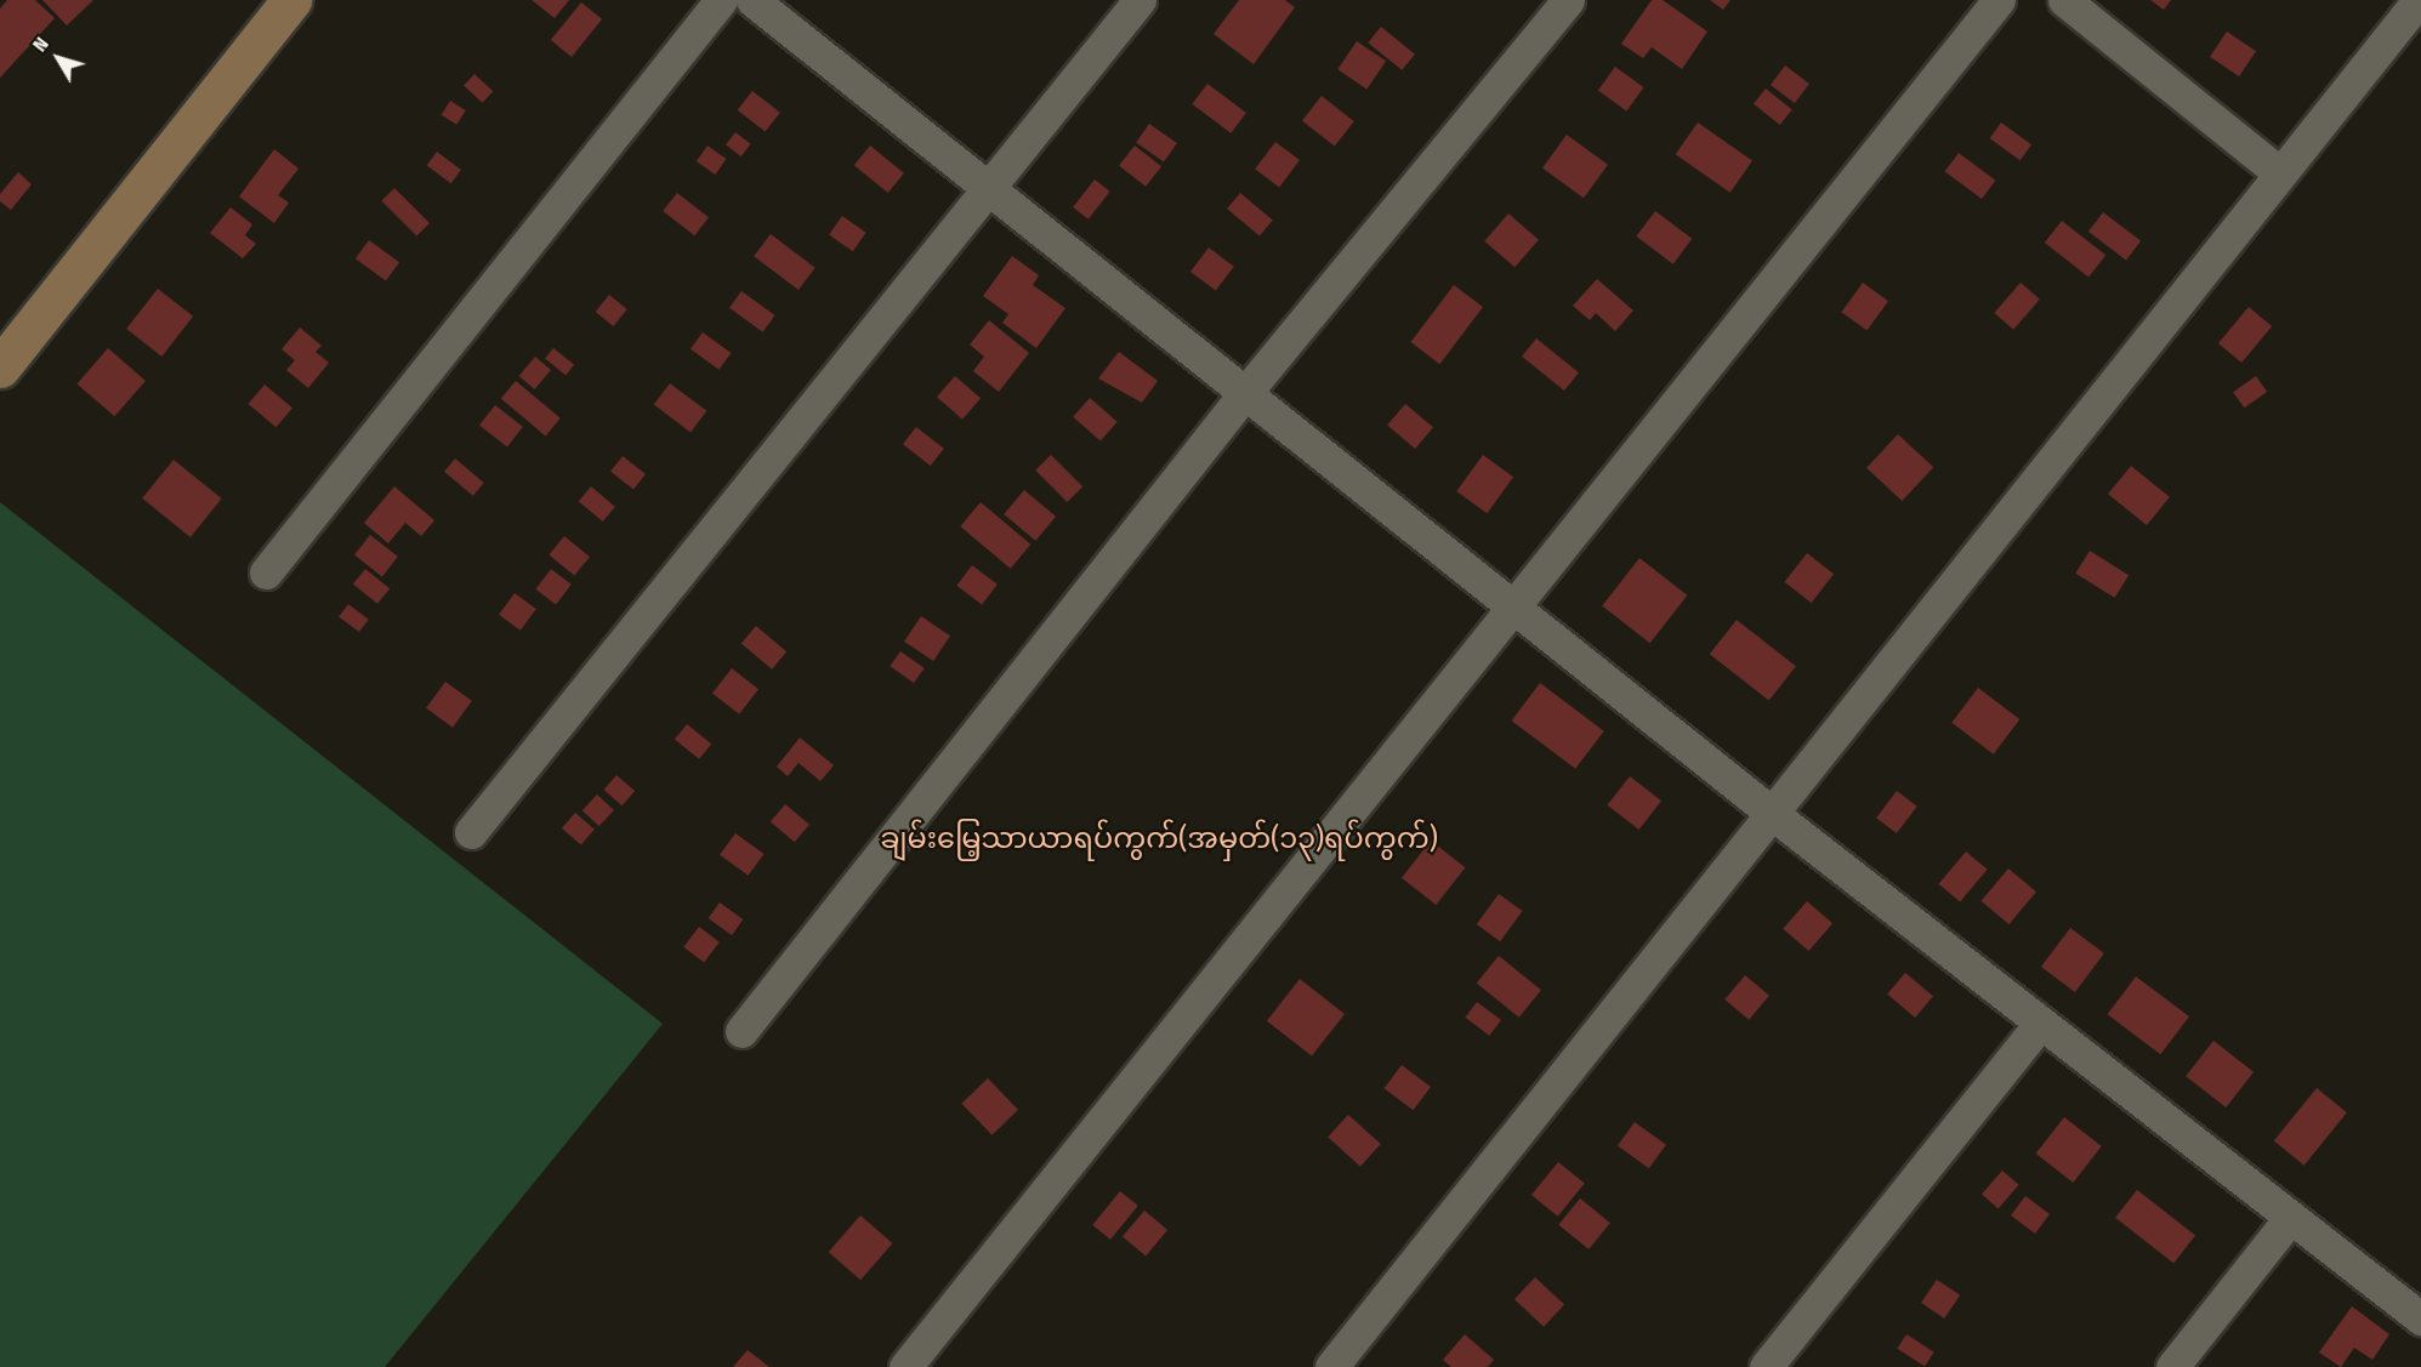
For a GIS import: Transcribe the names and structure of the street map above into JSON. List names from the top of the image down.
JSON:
{
  "districts": ["ချမ်းမြေ့သာယာရပ်ကွက်(အမှတ်(၁၃)ရပ်ကွက်)"],
  "north": "top left"
}
